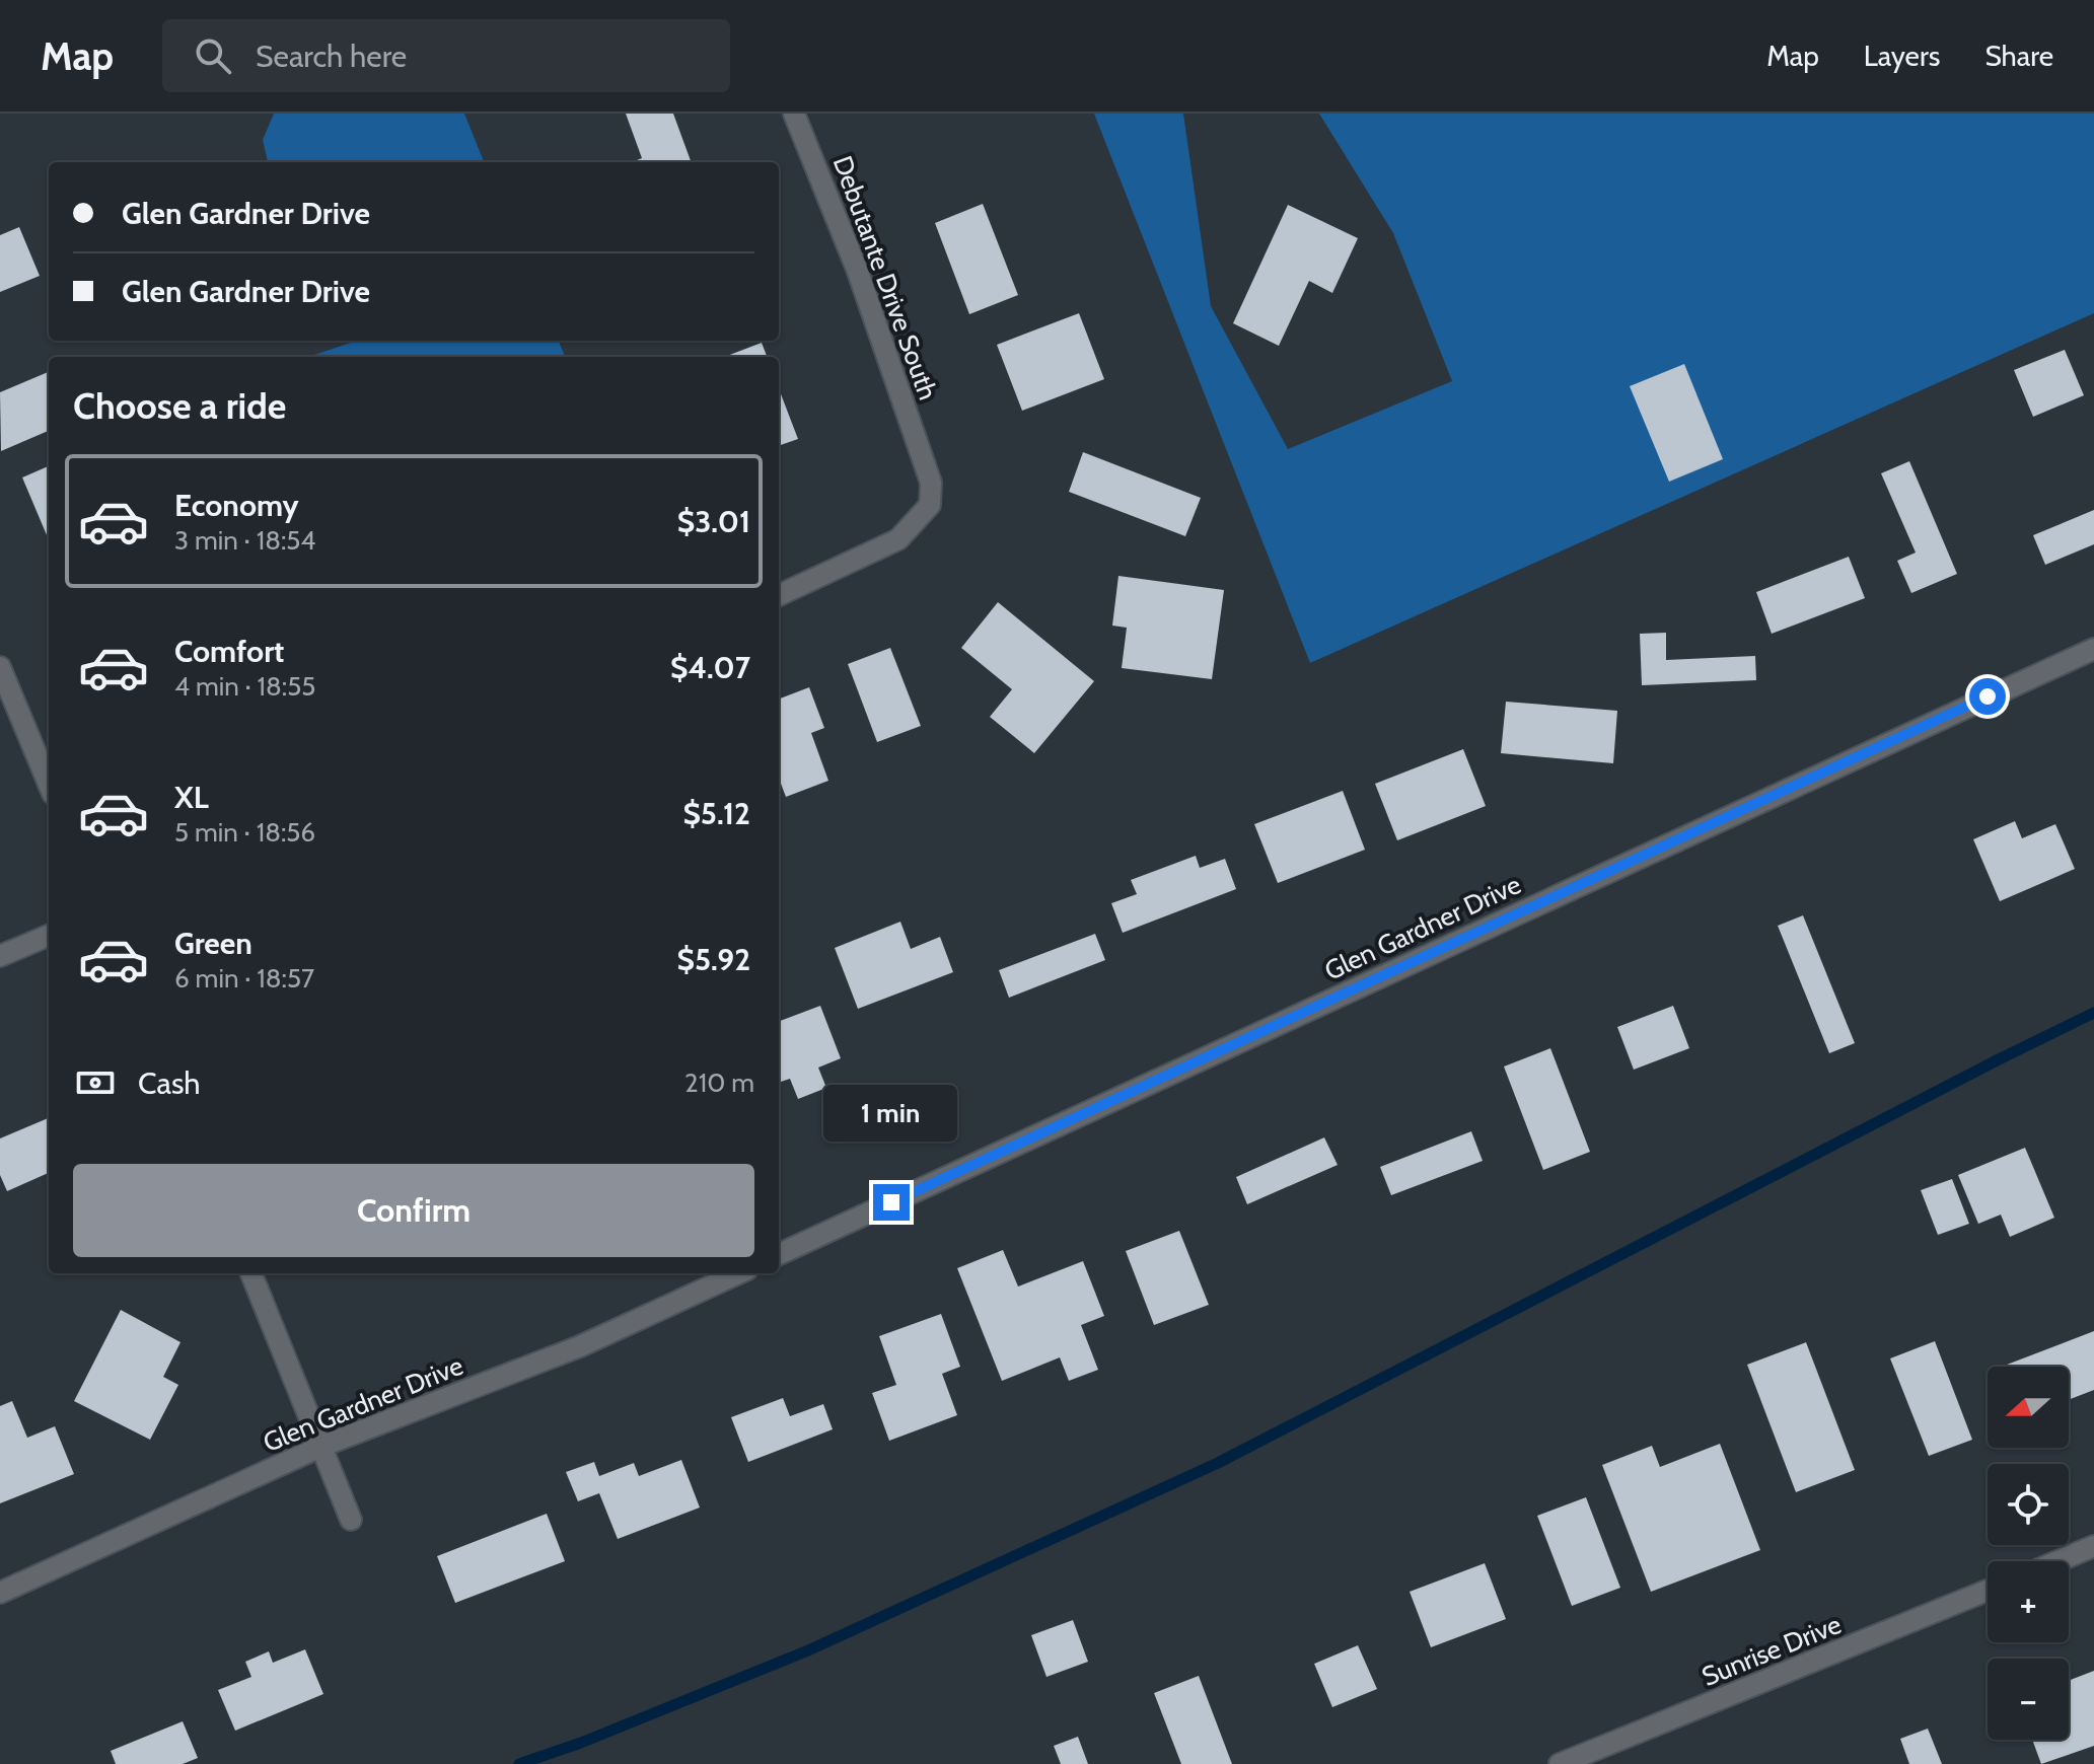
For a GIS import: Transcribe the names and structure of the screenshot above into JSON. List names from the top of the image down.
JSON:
{
  "streets": {
    "street": ["Debutante Drive South", "Glen Gardner Drive", "Sunrise Drive"]
  },
  "north": "left",
  "page": {
    "header": "Map",
    "search": "Search here",
    "nav": ["Map", "Layers", "Share"],
    "banner": ["Glen Gardner Drive", "Glen Gardner Drive"],
    "heading": "Choose a ride",
    "list": [
      {
        "name": "Economy",
        "note": "3 min · 18:54",
        "value": "$3.01"
      },
      {
        "name": "Comfort",
        "note": "4 min · 18:55",
        "value": "$4.07"
      },
      {
        "name": "XL",
        "note": "5 min · 18:56",
        "value": "$5.12"
      },
      {
        "name": "Green",
        "note": "6 min · 18:57",
        "value": "$5.92"
      }
    ],
    "pay": ["Cash", "210 m"],
    "bubble": "1 min",
    "buttons": "Confirm",
    "map_buttons": ["+", "−"]
  }
}
